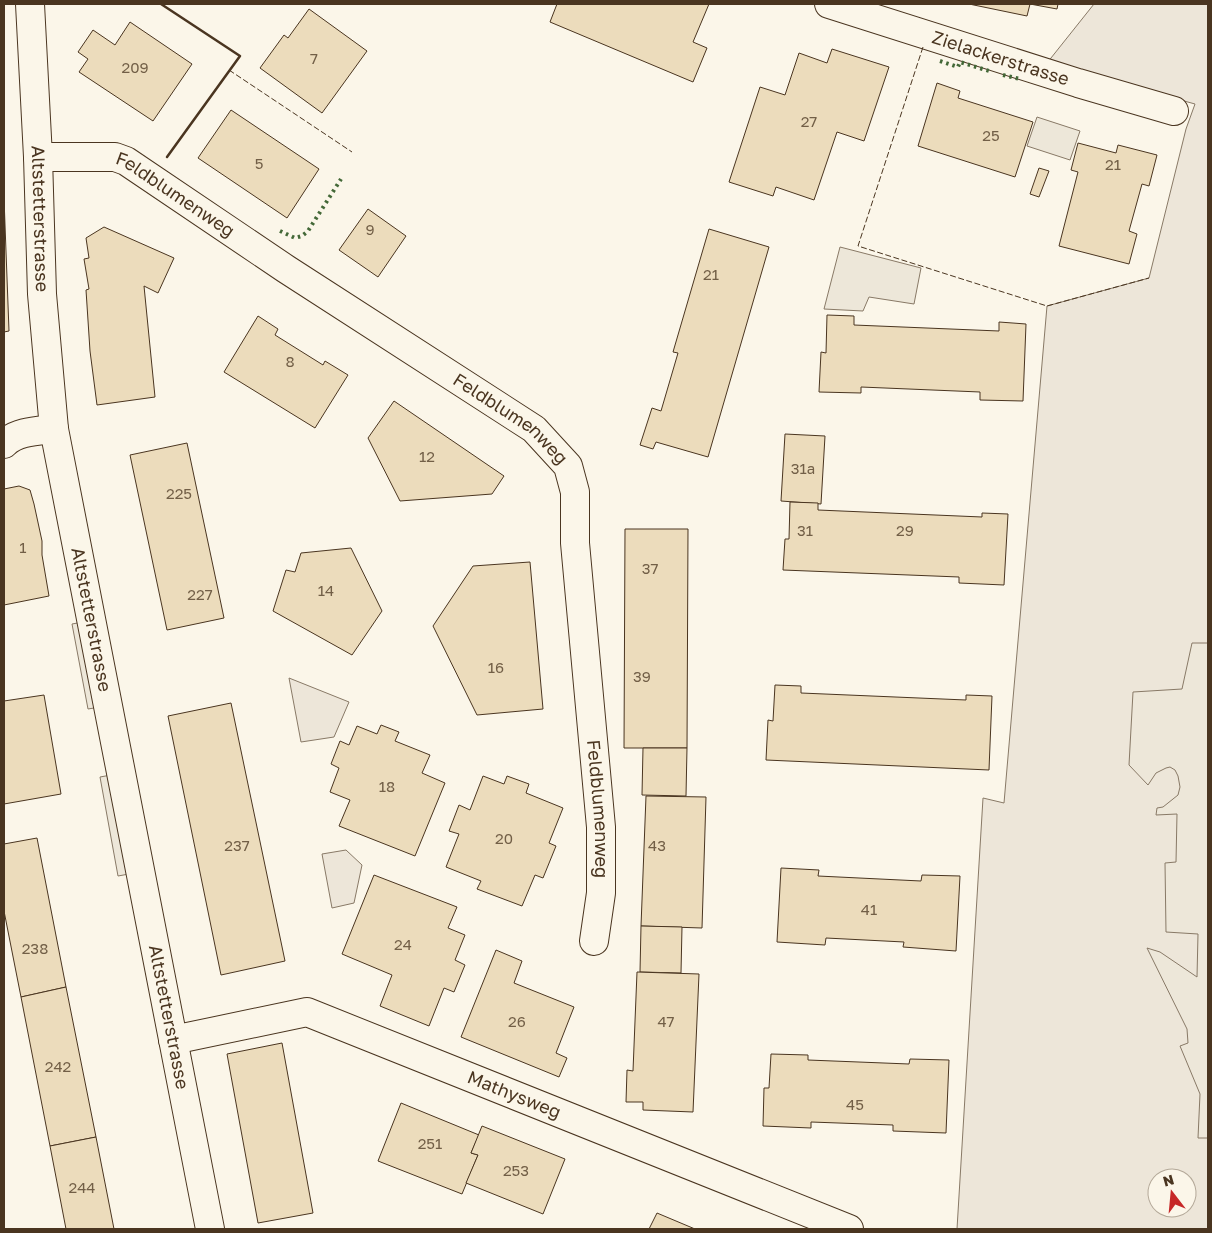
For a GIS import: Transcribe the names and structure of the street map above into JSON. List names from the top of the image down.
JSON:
{
  "streets": {
    "street": [
      "Zielackerstrasse",
      "Feldblumenweg",
      "Altstetterstrasse",
      "Mathysweg"
    ]
  },
  "crossings": [
    ["Feldblumenweg", "Altstetterstrasse"],
    ["Altstetterstrasse", "Mathysweg"]
  ],
  "house_numbers": [
    "7",
    "209",
    "27",
    "25",
    "5",
    "21",
    "9",
    "21",
    "8",
    "12",
    "31a",
    "225",
    "31",
    "29",
    "1",
    "37",
    "14",
    "227",
    "16",
    "39",
    "18",
    "20",
    "237",
    "43",
    "41",
    "24",
    "238",
    "26",
    "47",
    "242",
    "45",
    "251",
    "253",
    "244"
  ],
  "north": "top"
}
